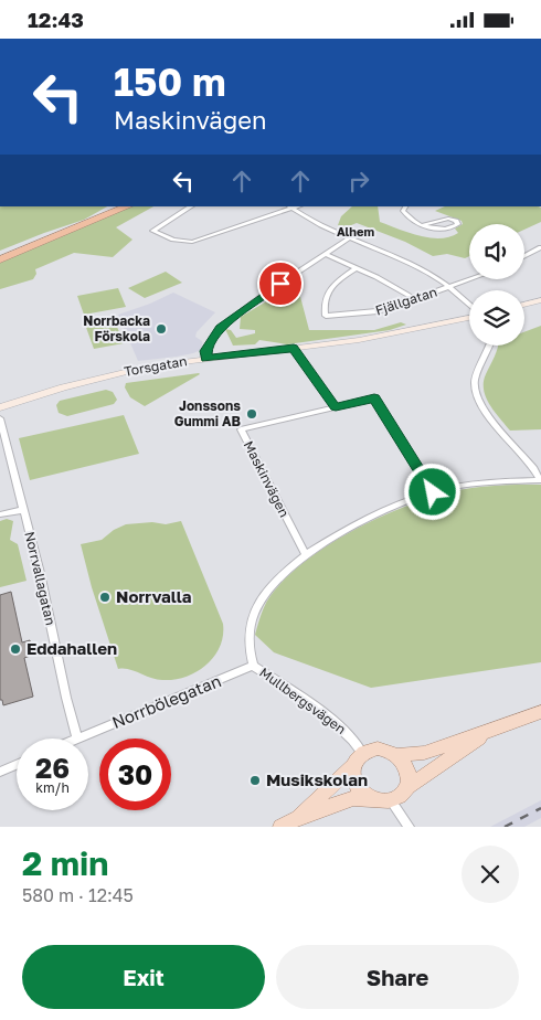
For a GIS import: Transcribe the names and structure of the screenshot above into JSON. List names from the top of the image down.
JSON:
{
  "streets": {
    "main road": ["Torsgatan"],
    "street": [
      "Fjällgatan",
      "Maskinvägen",
      "Norrvallagatan",
      "Mullbergsvägen",
      "Norrbölegatan"
    ]
  },
  "crossings": [
    ["Maskinvägen", "Mullbergsvägen"],
    ["Norrvallagatan", "Norrbölegatan"],
    ["Mullbergsvägen", "Norrbölegatan"]
  ],
  "districts": ["Alhem"],
  "places": [
    "Norrbacka Förskola",
    "Jonssons Gummi AB",
    "Norrvalla",
    "Eddahallen",
    "Musikskolan"
  ],
  "page": {
    "status": "12:43",
    "turn": ["150 m", "Maskinvägen"],
    "speed": "26 km/h",
    "limit": "30",
    "heading": ["2 min", "580 m · 12:45"],
    "buttons": ["Exit", "Share"]
  }
}
